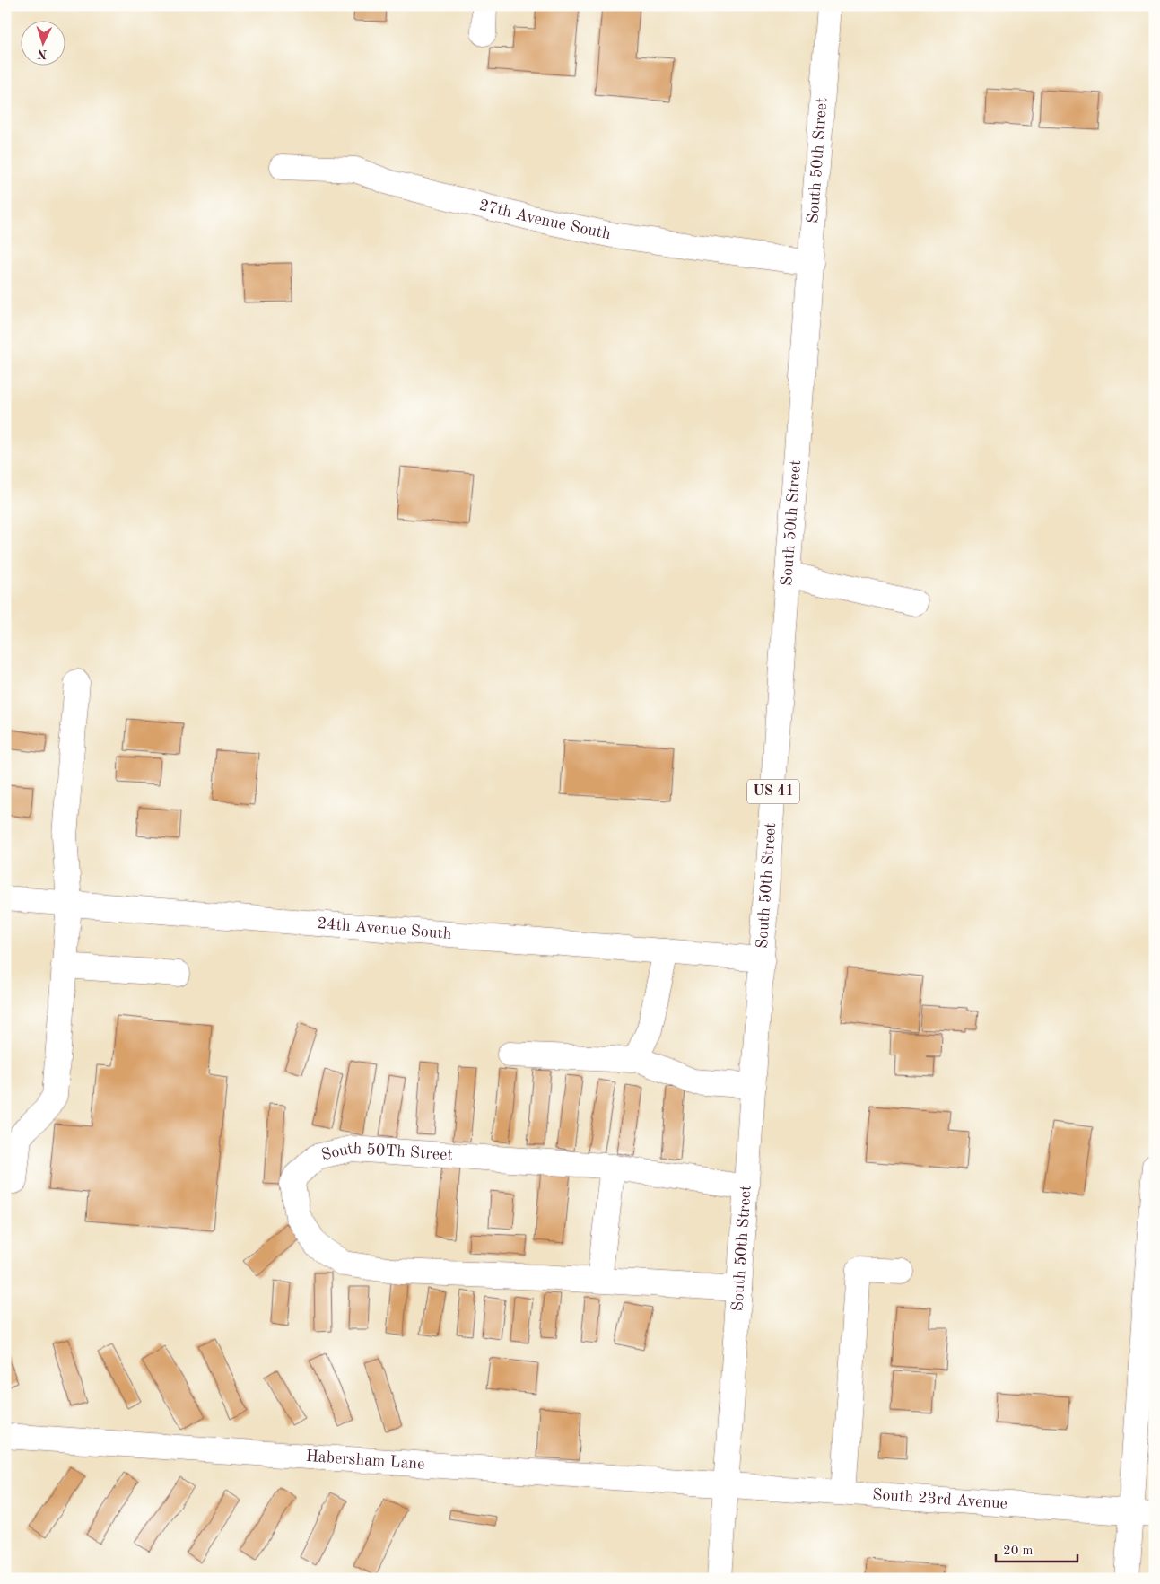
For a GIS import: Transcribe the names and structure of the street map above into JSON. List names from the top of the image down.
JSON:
{
  "streets": {
    "street": [
      "South 50th Street",
      "27th Avenue South",
      "US 41",
      "24th Avenue South",
      "South 50Th Street",
      "Habersham Lane",
      "South 23rd Avenue"
    ]
  },
  "crossings": [
    ["South 50th Street", "27th Avenue South"],
    ["South 50th Street", "24th Avenue South"],
    ["South 50th Street", "South 50Th Street"],
    ["South 50th Street", "Habersham Lane"],
    ["South 50th Street", "South 23rd Avenue"],
    ["Habersham Lane", "South 23rd Avenue"]
  ],
  "scale_bar": "20 m",
  "north": "bottom"
}
